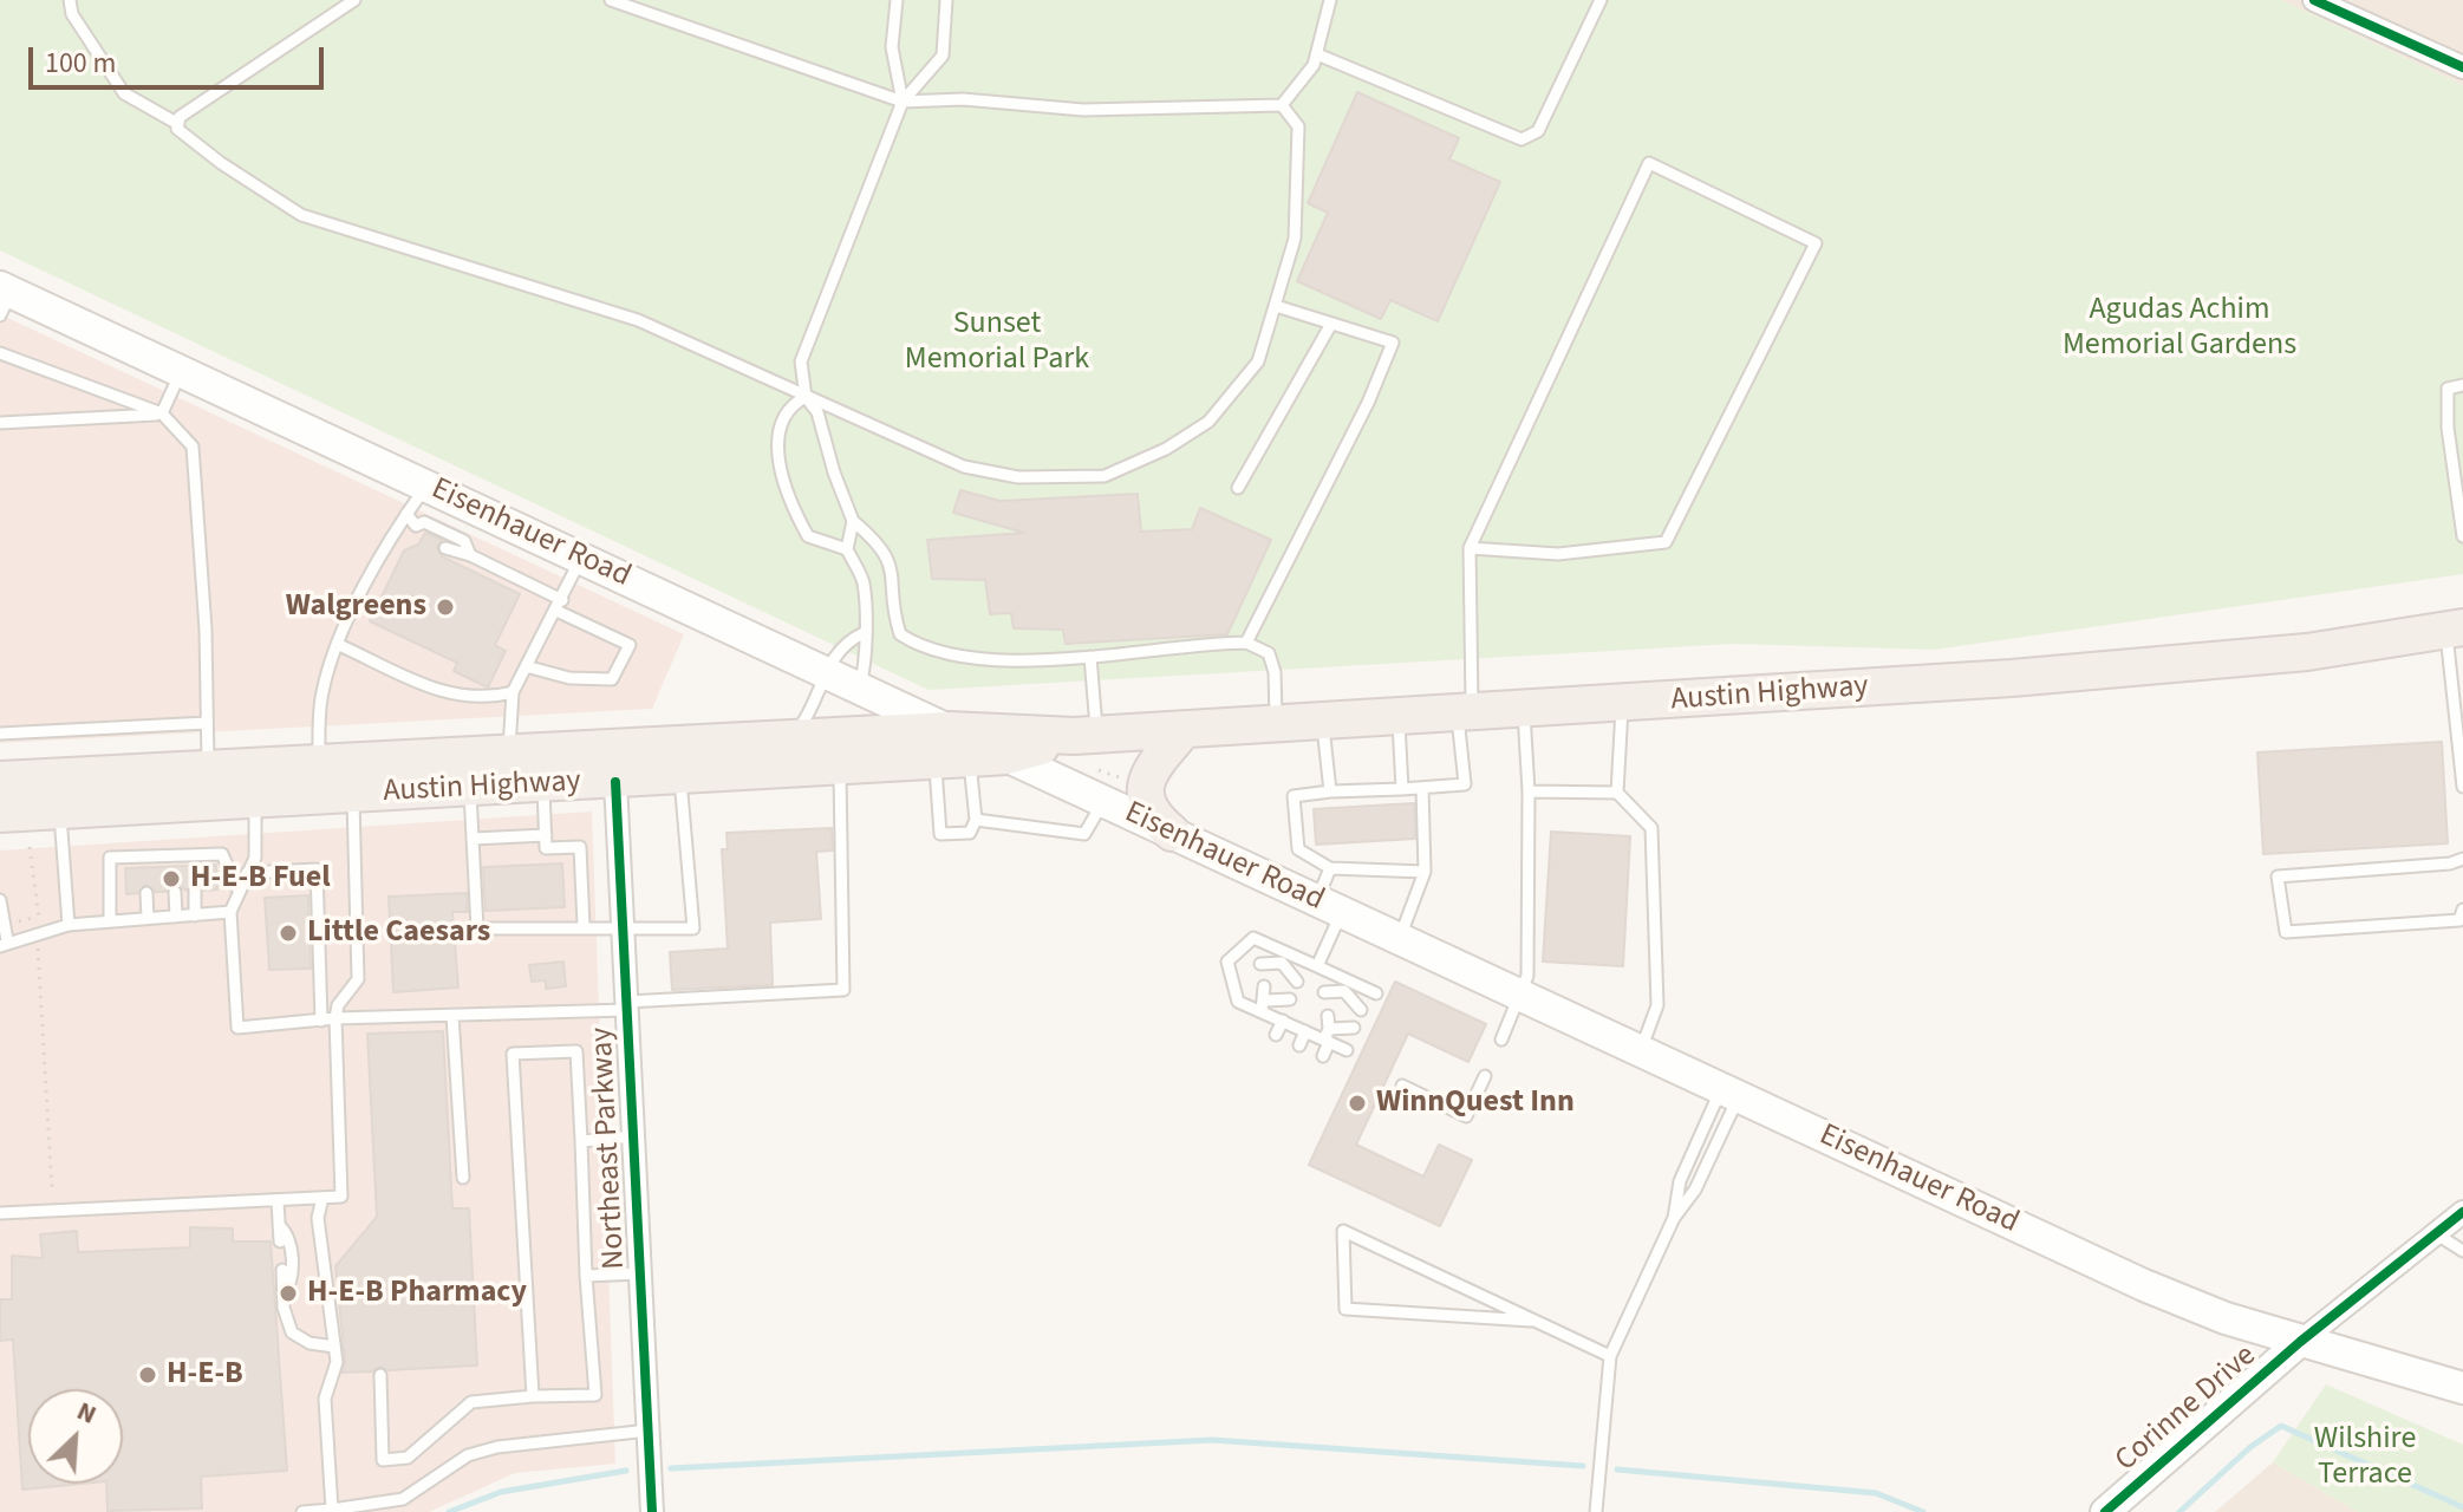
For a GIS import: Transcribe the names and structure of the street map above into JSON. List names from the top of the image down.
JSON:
{
  "streets": {
    "main road": ["Eisenhauer Road", "Austin Highway"],
    "street": ["Northeast Parkway", "Corinne Drive"]
  },
  "crossings": [
    ["Eisenhauer Road", "Austin Highway"],
    ["Eisenhauer Road", "Corinne Drive"],
    ["Austin Highway", "Northeast Parkway"]
  ],
  "parks": ["Agudas Achim Memorial Gardens", "Sunset Memorial Park", "Wilshire Terrace"],
  "places": [
    "Walgreens",
    "H-E-B Fuel",
    "Little Caesars",
    "WinnQuest Inn",
    "H-E-B Pharmacy",
    "H-E-B"
  ],
  "scale_bar": "100 m",
  "north": "top right"
}
